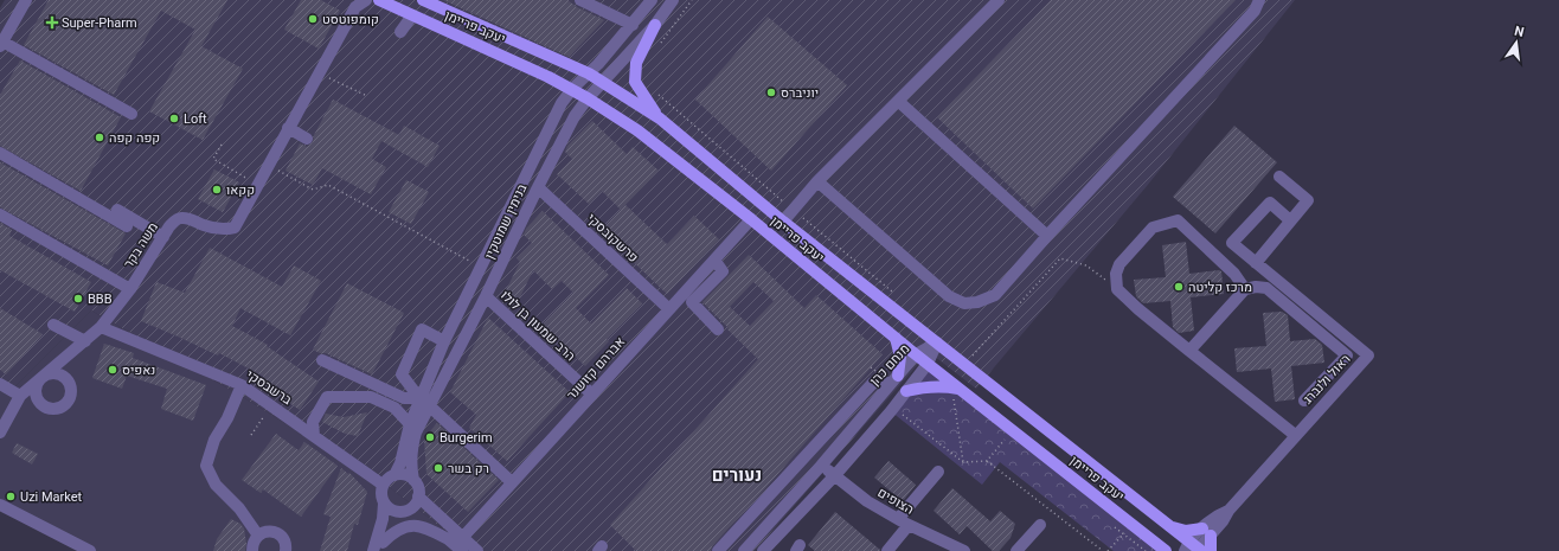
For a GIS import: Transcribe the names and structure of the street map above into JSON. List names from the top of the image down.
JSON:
{
  "streets": {
    "main road": ["יעקב פריימן"],
    "street": [
      "בנימין שמוטקין",
      "פרשקובסקי",
      "משה בקר",
      "הרב שמעון בן לולו",
      "מנחם כהן",
      "אברהם קזושנר",
      "ראול ולנברג",
      "ברשבסקי",
      "הצופים"
    ]
  },
  "crossings": [
    ["יעקב פריימן", "בנימין שמוטקין"],
    ["יעקב פריימן", "מנחם כהן"],
    ["יעקב פריימן", "אברהם קזושנר"],
    ["יעקב פריימן", "ראול ולנברג"],
    ["בנימין שמוטקין", "פרשקובסקי"],
    ["בנימין שמוטקין", "הרב שמעון בן לולו"],
    ["בנימין שמוטקין", "ברשבסקי"],
    ["פרשקובסקי", "אברהם קזושנר"],
    ["משה בקר", "ברשבסקי"],
    ["הרב שמעון בן לולו", "אברהם קזושנר"],
    ["מנחם כהן", "הצופים"]
  ],
  "districts": ["נעורים"],
  "places": {
    "other": [
      "קומפוטסט",
      "יוניברס",
      "Loft",
      "קפה קפה",
      "קקאו",
      "מרכז קליטה",
      "BBB",
      "נאפיס",
      "Burgerim",
      "רק בשר",
      "Uzi Market"
    ],
    "health": ["Super-Pharm"]
  },
  "north": "top"
}
